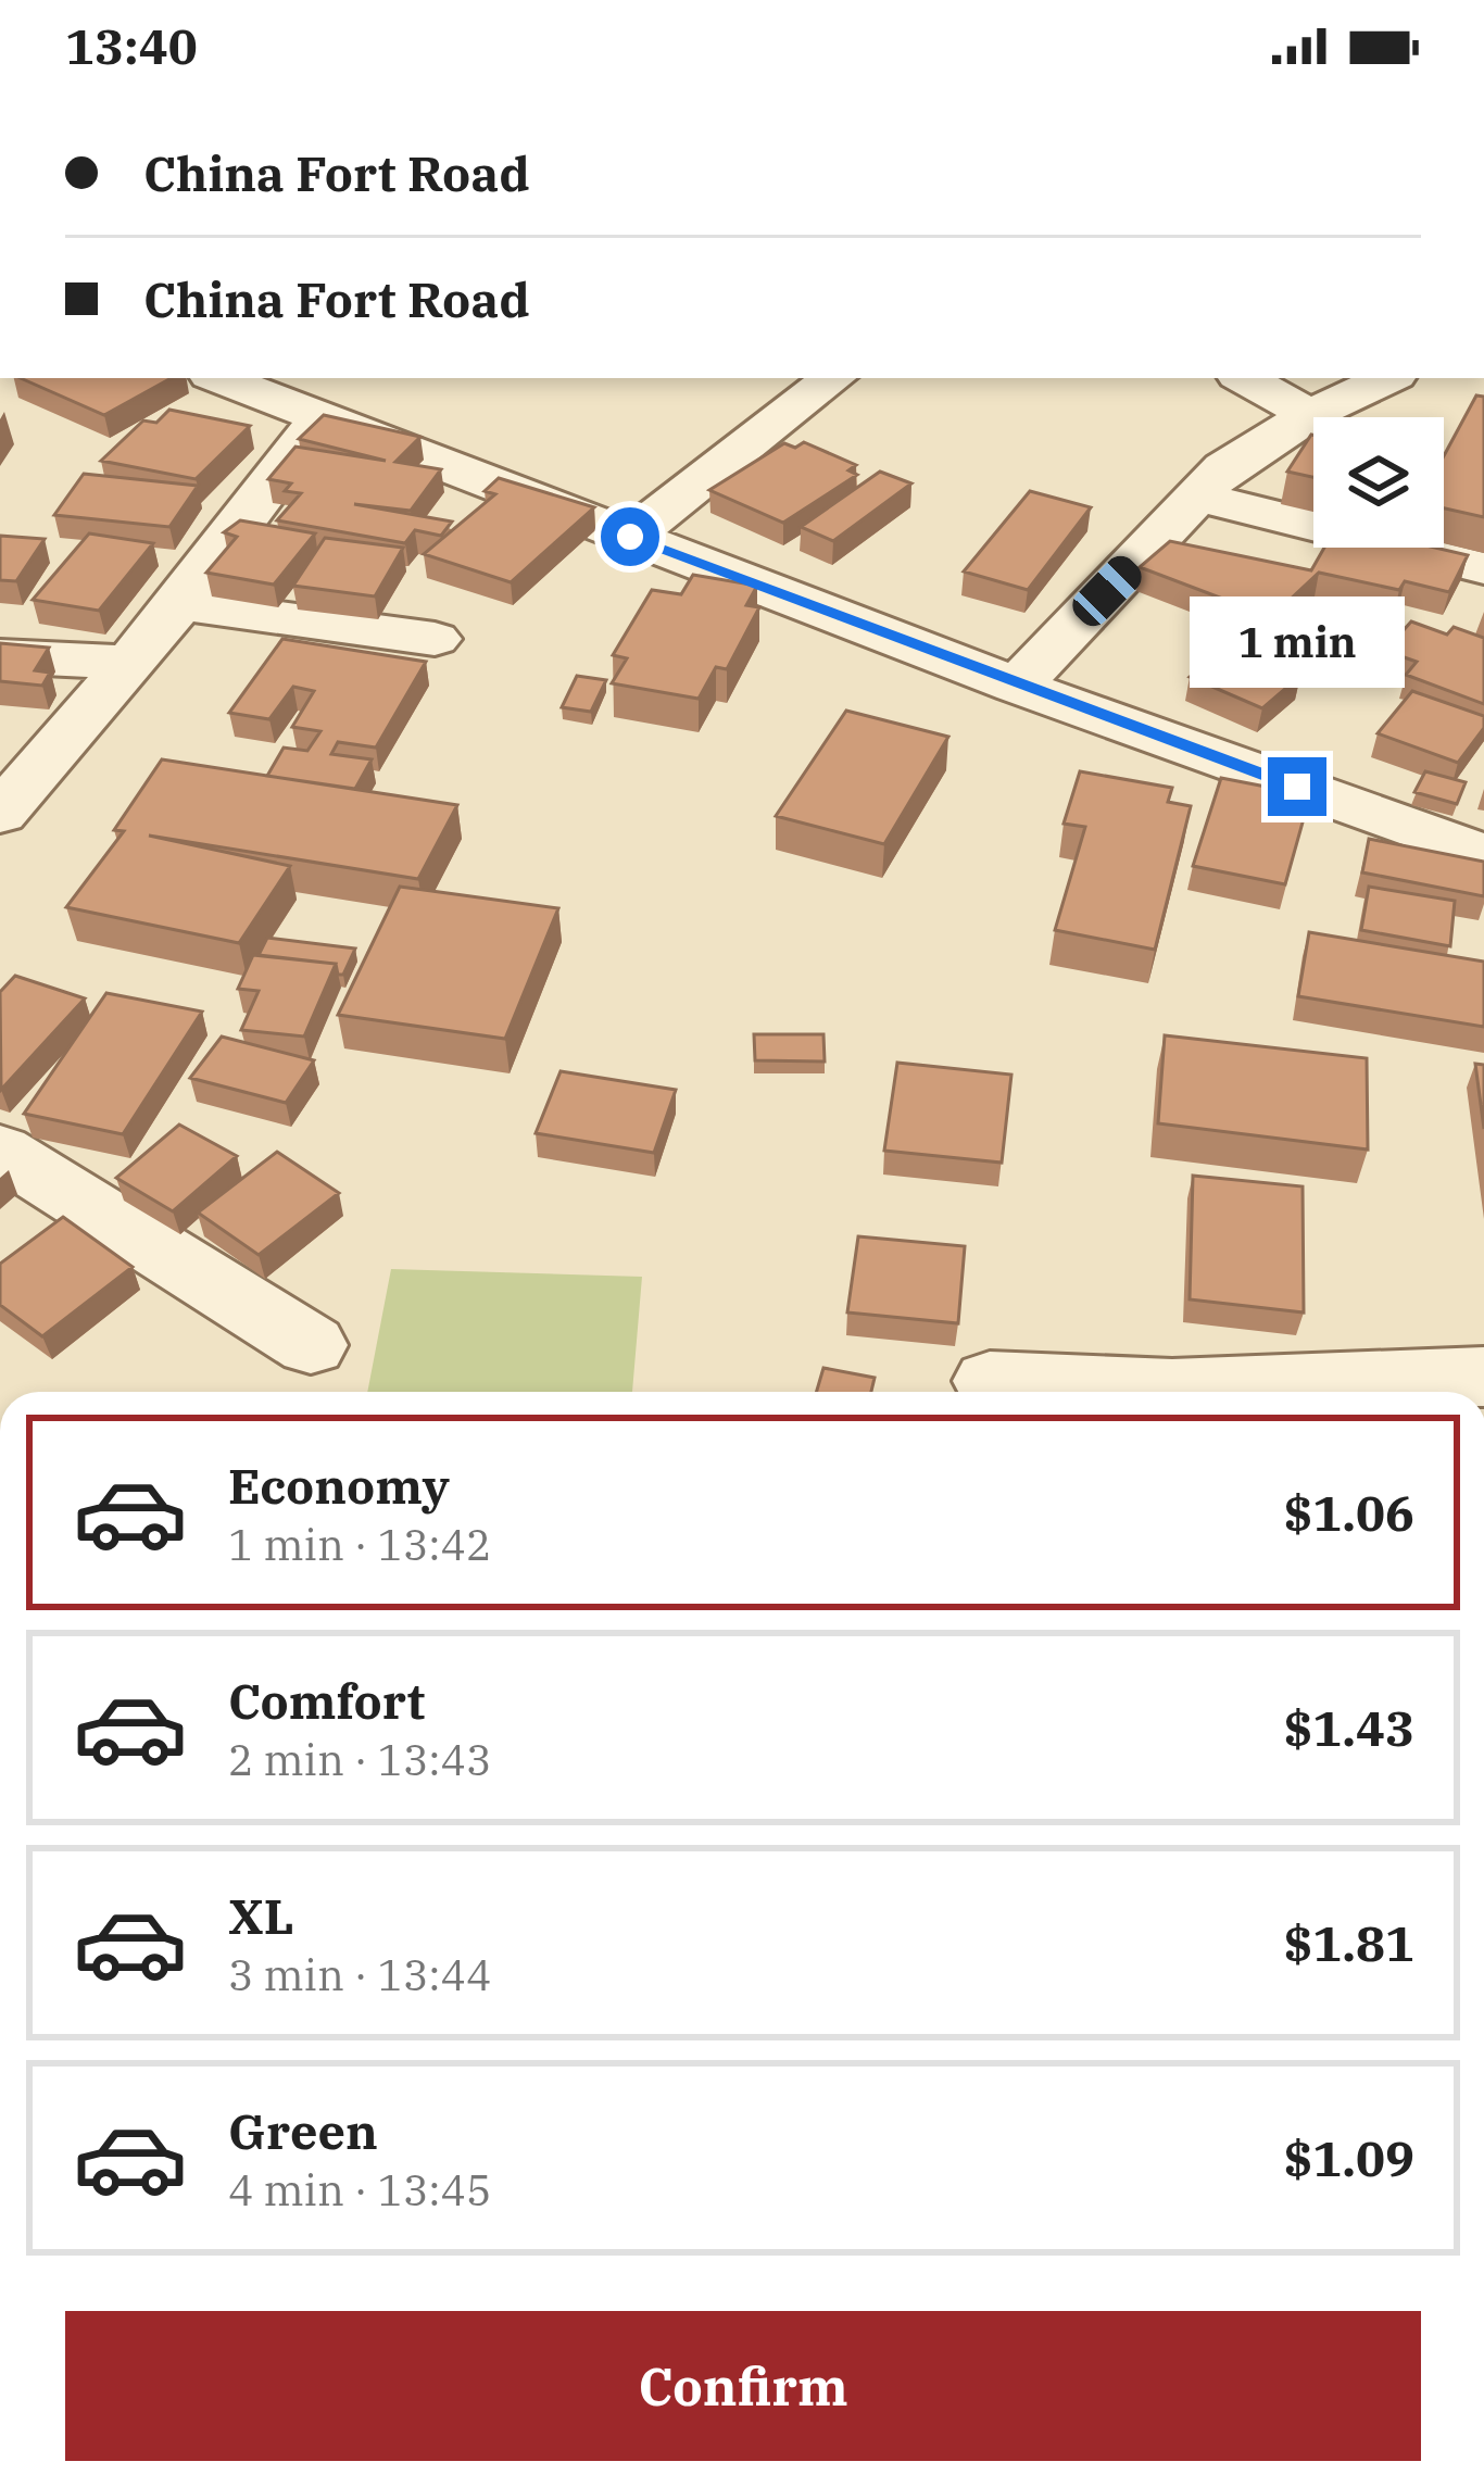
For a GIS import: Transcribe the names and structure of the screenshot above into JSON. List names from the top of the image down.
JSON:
{
  "page": {
    "status": "13:40",
    "banner": ["China Fort Road", "China Fort Road"],
    "bubble": "1 min",
    "list": [
      {
        "name": "Economy",
        "note": "1 min · 13:42",
        "value": "$1.06"
      },
      {
        "name": "Comfort",
        "note": "2 min · 13:43",
        "value": "$1.43"
      },
      {
        "name": "XL",
        "note": "3 min · 13:44",
        "value": "$1.81"
      },
      {
        "name": "Green",
        "note": "4 min · 13:45",
        "value": "$1.09"
      }
    ],
    "buttons": "Confirm"
  }
}
